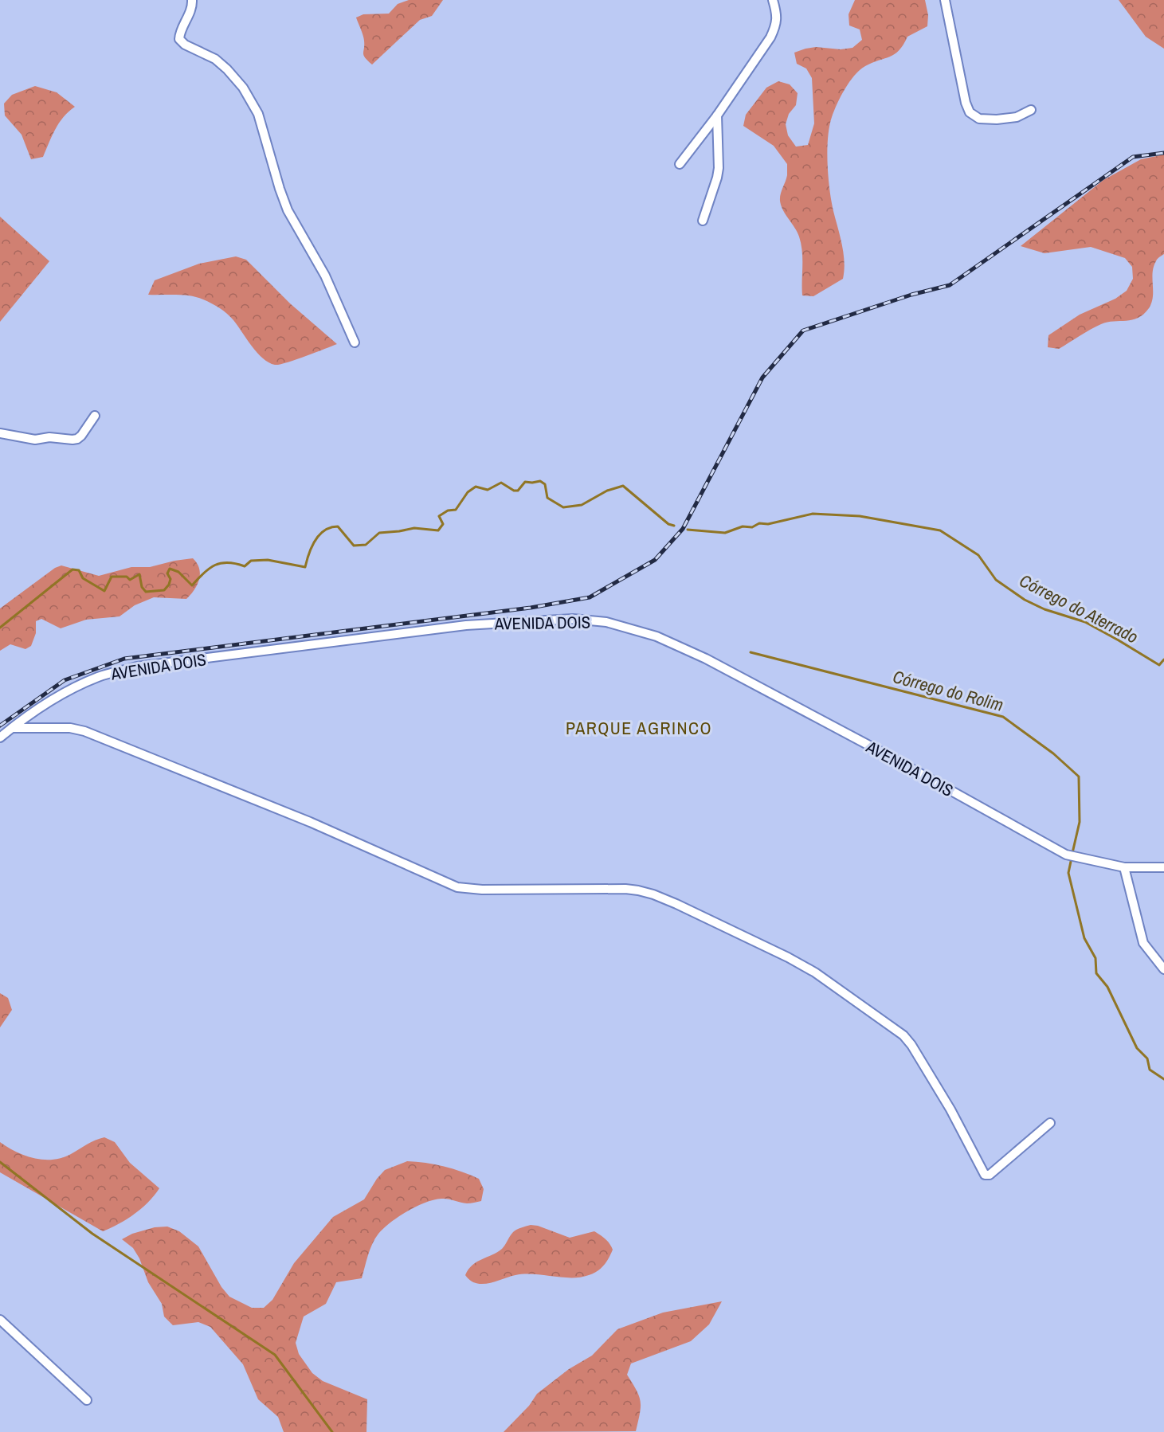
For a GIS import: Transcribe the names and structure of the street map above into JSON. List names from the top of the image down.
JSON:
{
  "streets": {
    "street": ["AVENIDA DOIS"]
  },
  "districts": ["PARQUE AGRINCO"],
  "water": ["Córrego do Aterrado", "Córrego do Rolim"]
}
